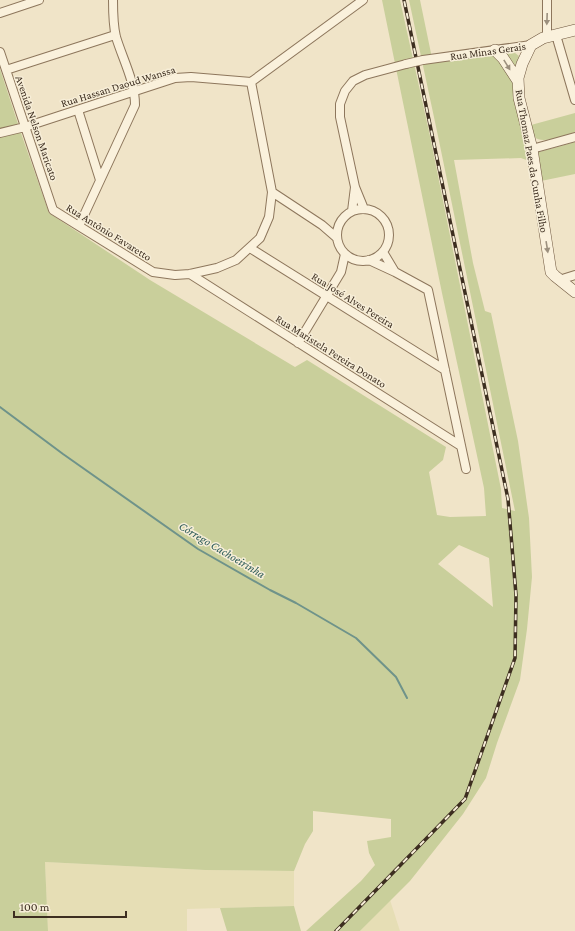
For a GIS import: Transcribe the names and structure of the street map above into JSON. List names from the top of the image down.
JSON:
{
  "streets": {
    "street": [
      "Rua Minas Gerais",
      "Rua Hassan Daoud Wanssa",
      "Avenida Nelson Maricato",
      "Rua Thomaz Paes da Cunha Filho",
      "Rua Antônio Favaretto",
      "Rua José Alves Pereira",
      "Rua Maristela Pereira Donato"
    ]
  },
  "crossings": [
    ["Rua Minas Gerais", "Rua Thomaz Paes da Cunha Filho"],
    ["Rua Hassan Daoud Wanssa", "Avenida Nelson Maricato"],
    ["Avenida Nelson Maricato", "Rua Antônio Favaretto"],
    ["Rua Antônio Favaretto", "Rua Maristela Pereira Donato"]
  ],
  "one_way": ["Rua Thomaz Paes da Cunha Filho"],
  "water": ["Córrego Cachoeirinha"],
  "scale_bar": "100 m"
}
